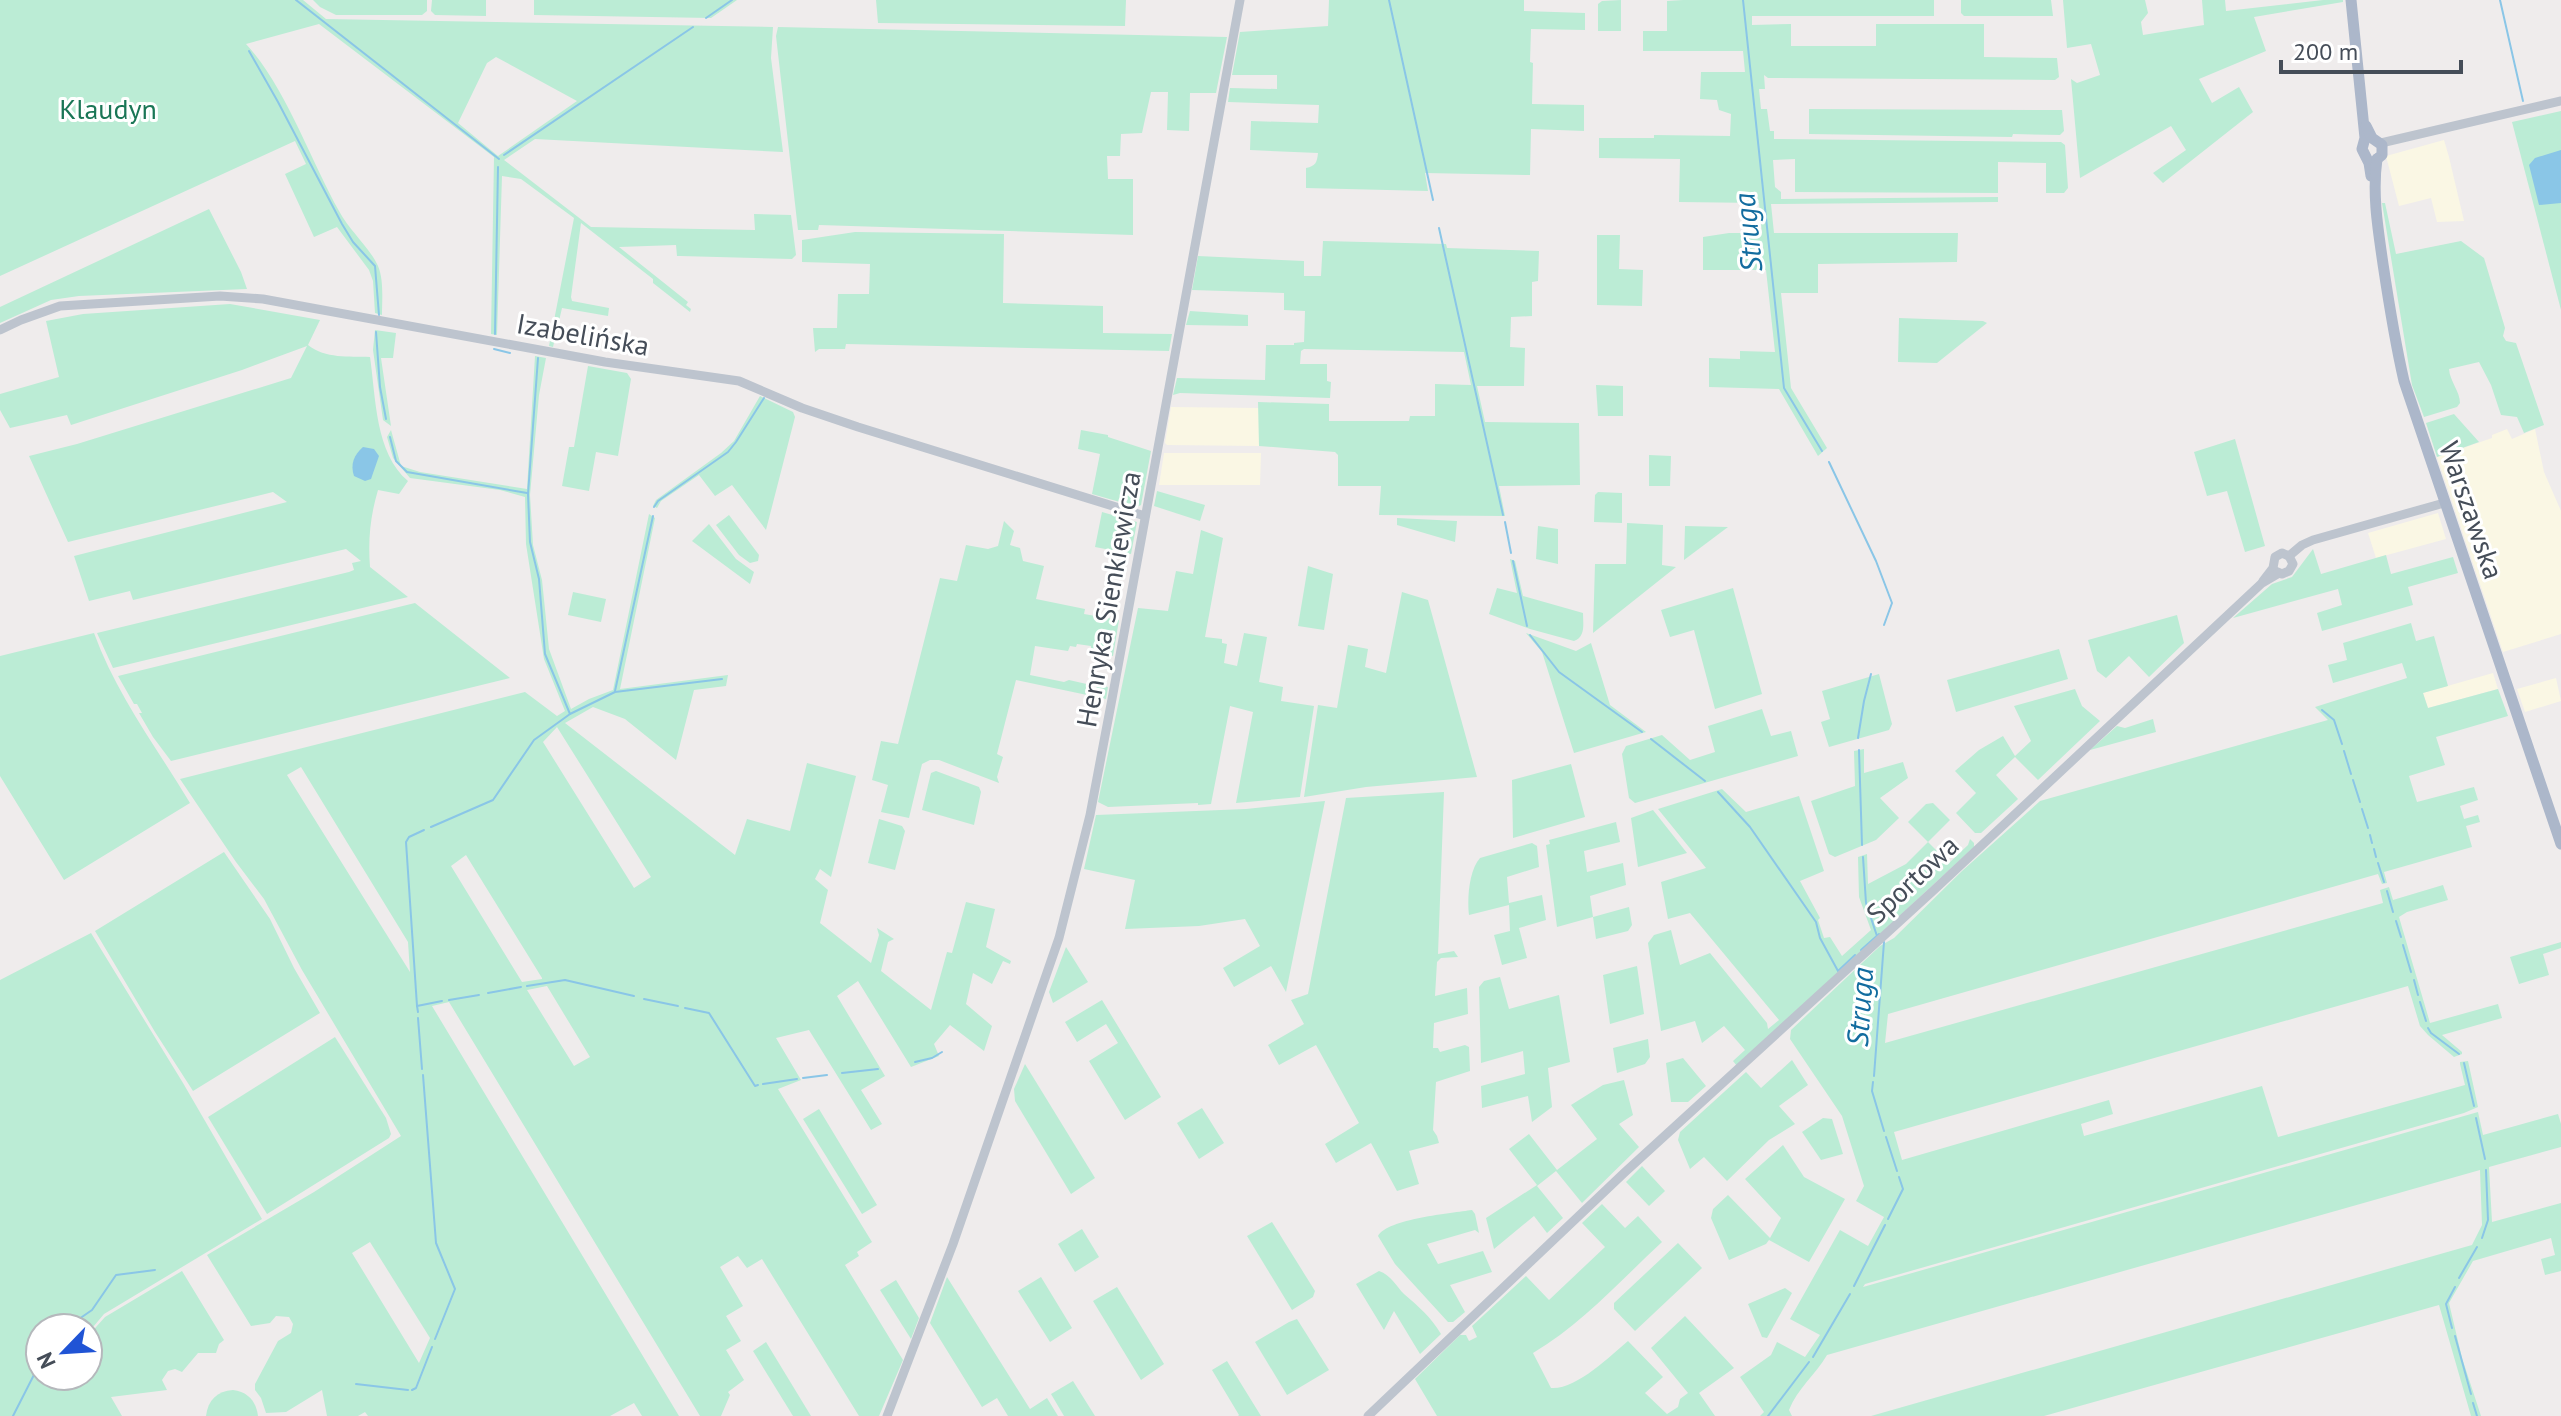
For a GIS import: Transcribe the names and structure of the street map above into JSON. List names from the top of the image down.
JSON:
{
  "streets": {
    "main road": ["Warszawska"],
    "street": ["Izabelińska", "Henryka Sienkiewicza", "Sportowa"]
  },
  "crossings": [
    ["Izabelińska", "Henryka Sienkiewicza"]
  ],
  "water": ["Struga"],
  "parks": ["Klaudyn"],
  "scale_bar": "200 m",
  "north": "bottom left"
}
